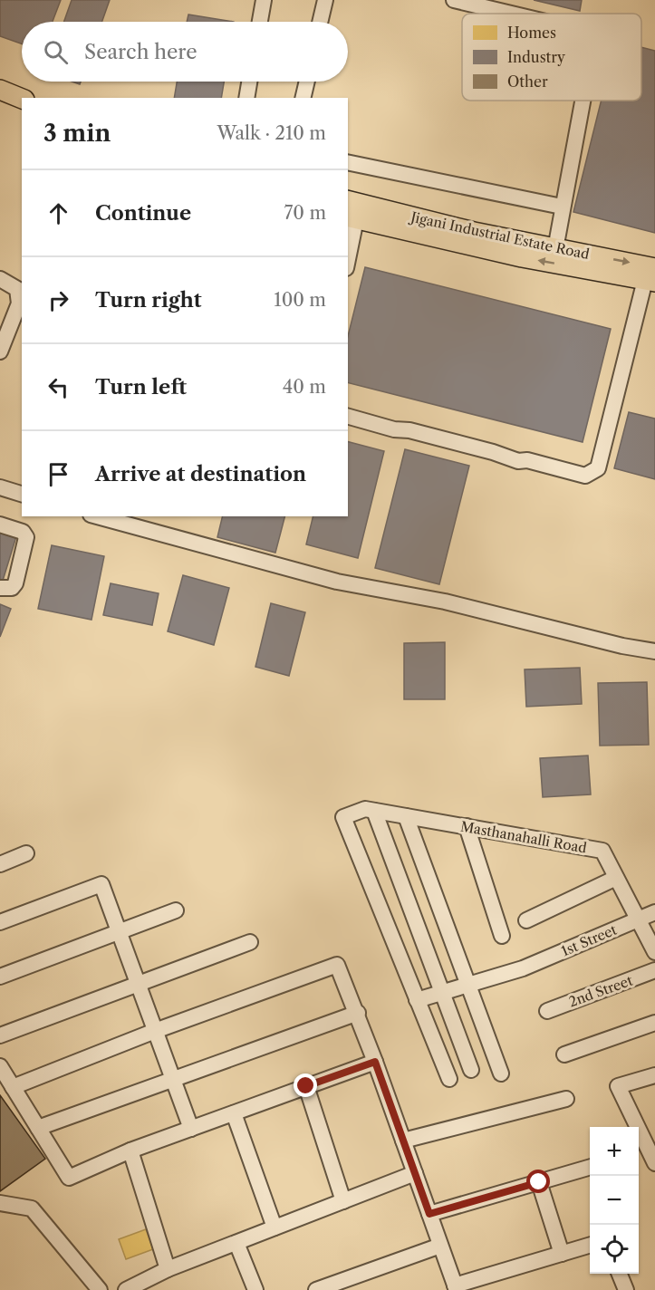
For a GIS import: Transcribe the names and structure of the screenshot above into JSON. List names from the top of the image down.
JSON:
{
  "streets": {
    "main road": ["Jigani Industrial Estate Road"],
    "street": ["Masthanahalli Road", "1st Street", "2nd Street"]
  },
  "crossings": [
    ["Masthanahalli Road", "1st Street"]
  ],
  "legend": ["Homes", "Industry", "Other"],
  "page": {
    "search": "Search here",
    "heading": ["3 min", "Walk · 210 m"],
    "list": [
      ["Continue", "70 m"],
      ["Turn right", "100 m"],
      ["Turn left", "40 m"],
      "Arrive at destination"
    ],
    "map_buttons": ["+", "−"]
  }
}
